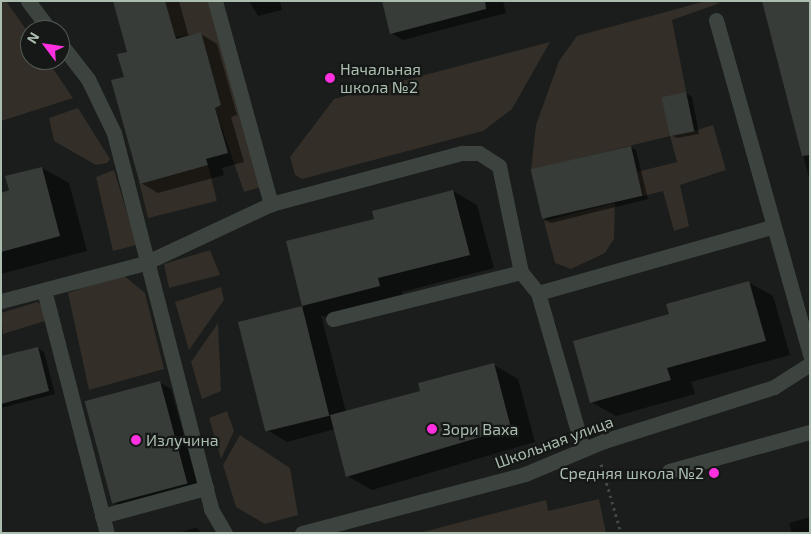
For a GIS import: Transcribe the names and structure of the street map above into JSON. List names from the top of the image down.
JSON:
{
  "streets": {
    "street": ["Школьная улица"]
  },
  "places": [
    "Начальная школа №2",
    "Зори Ваха",
    "Излучина",
    "Средняя школа №2"
  ],
  "north": "top left"
}
